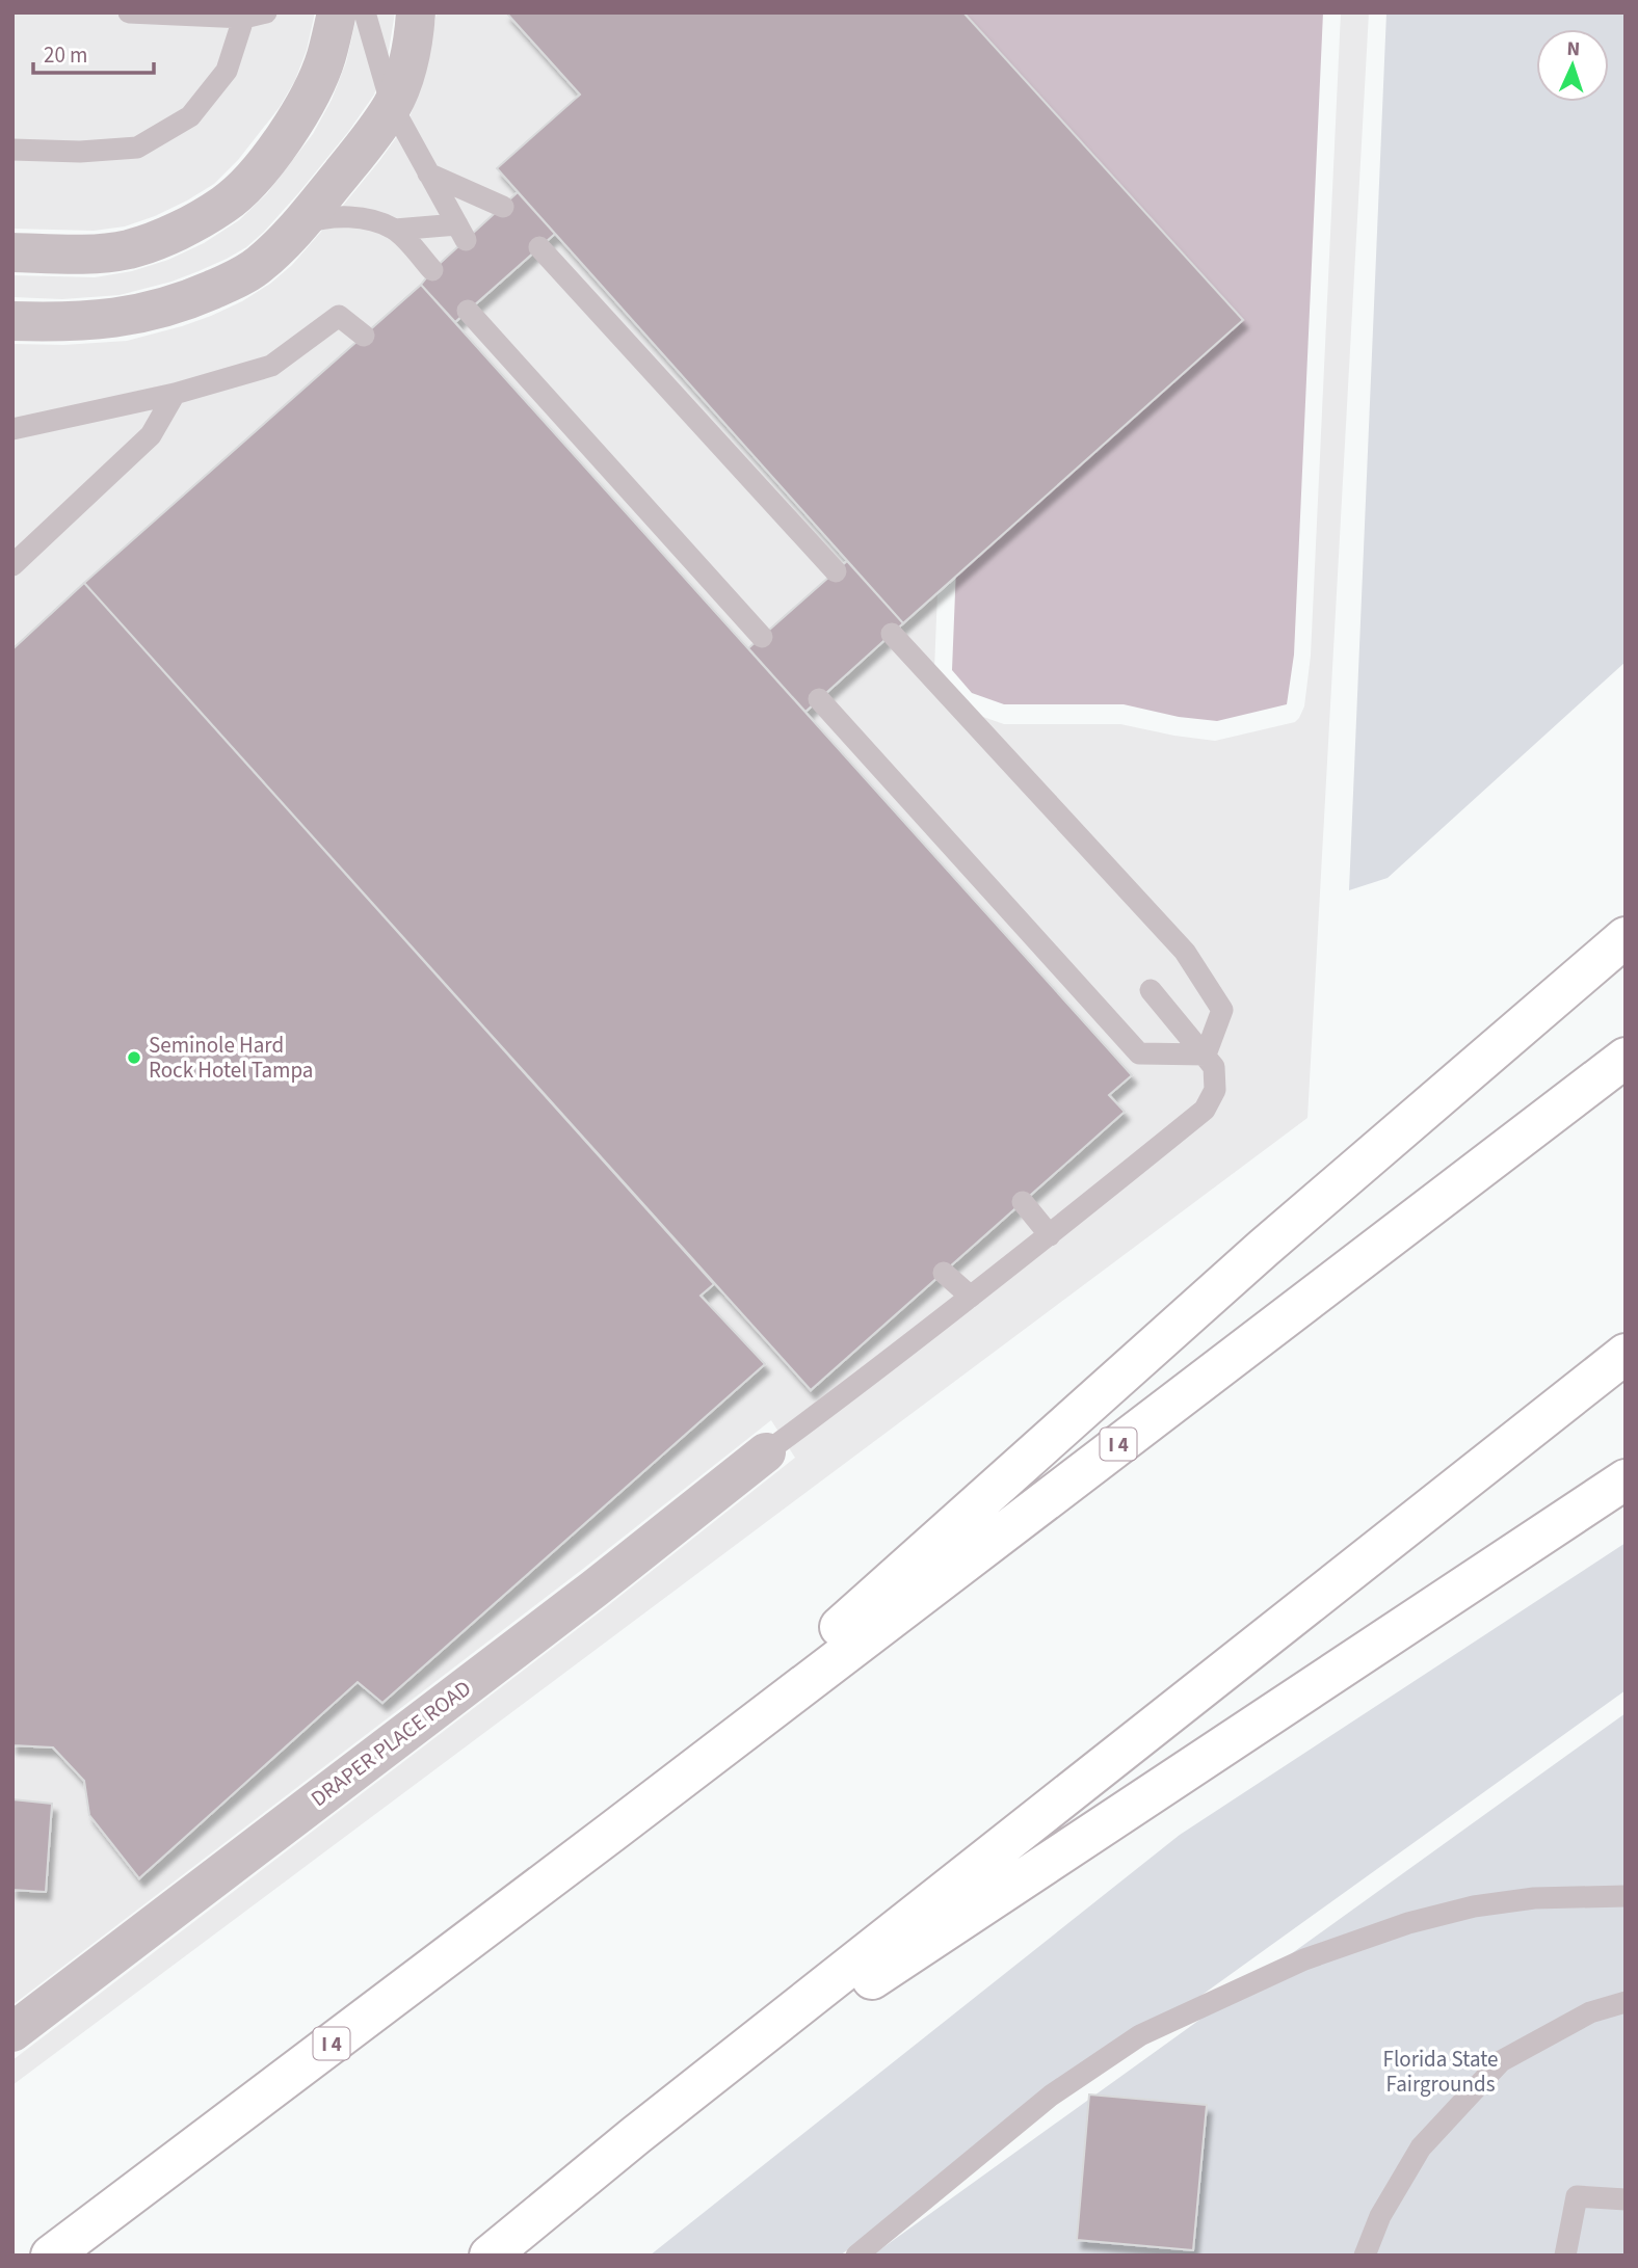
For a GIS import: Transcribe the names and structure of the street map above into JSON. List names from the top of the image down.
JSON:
{
  "streets": {
    "highway": ["I 4"],
    "street": ["DRAPER PLACE ROAD"]
  },
  "parks": ["Florida State Fairgrounds"],
  "places": ["Seminole Hard Rock Hotel Tampa"],
  "scale_bar": "20 m",
  "north": "top"
}
